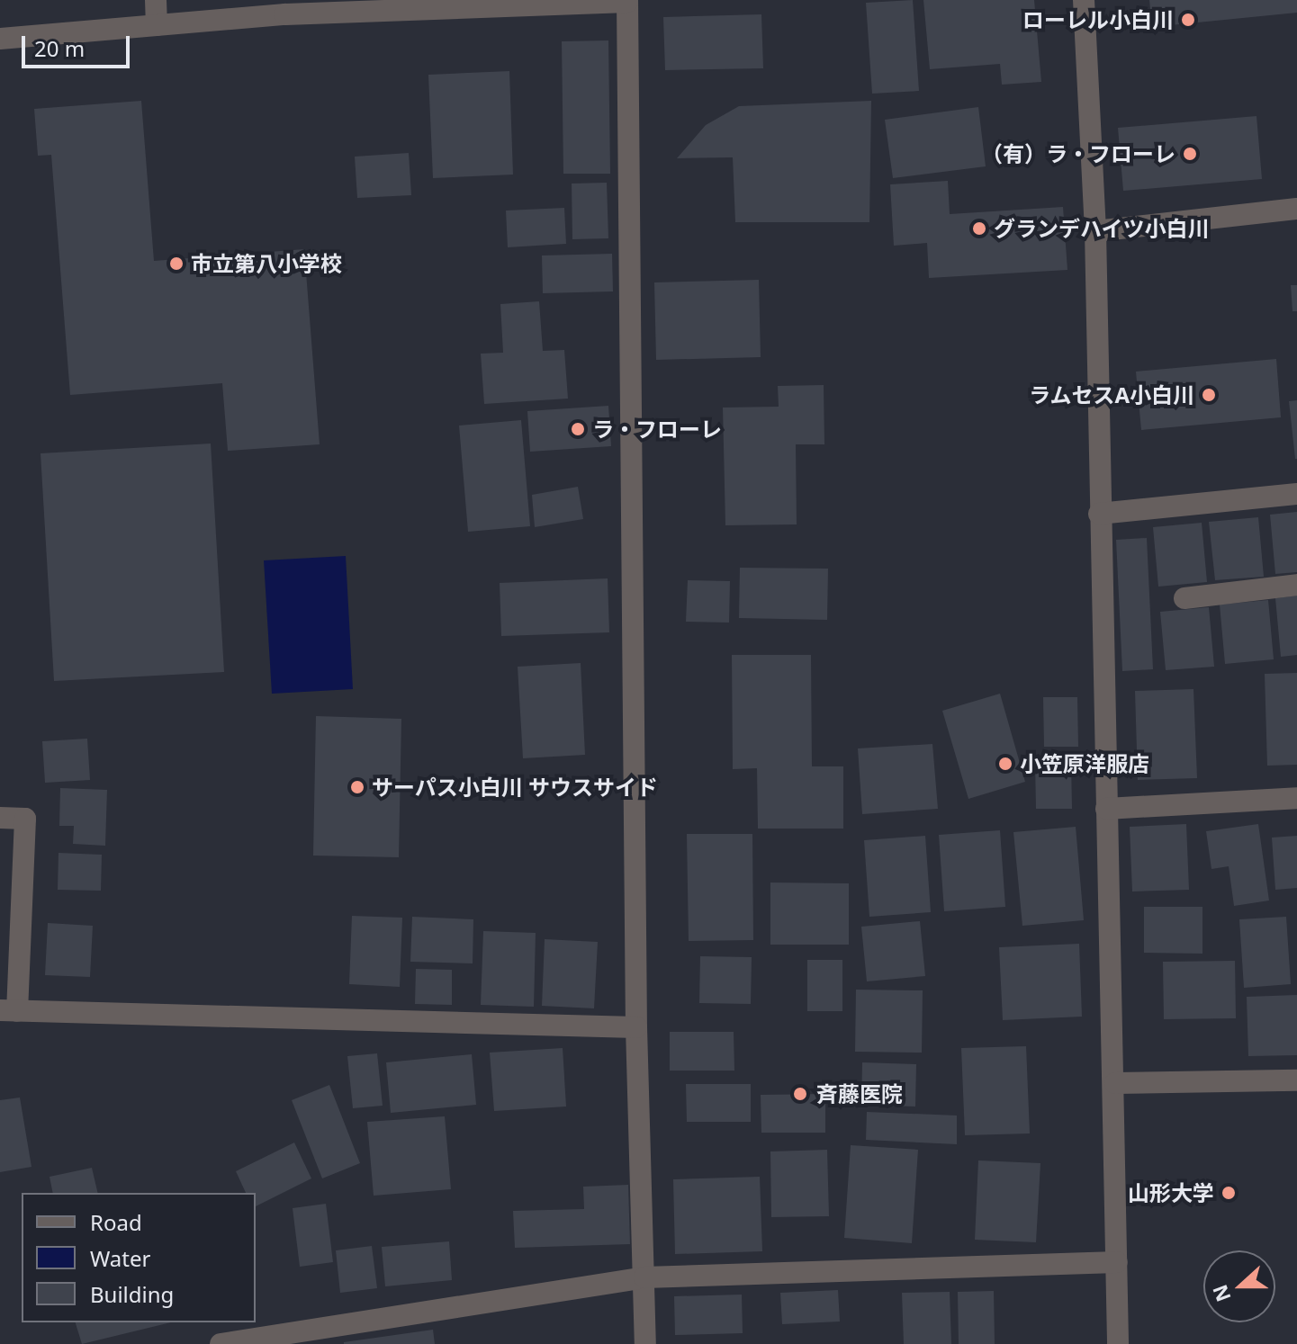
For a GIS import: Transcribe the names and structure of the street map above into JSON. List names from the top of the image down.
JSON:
{
  "places": [
    "ローレル小白川",
    "（有）ラ・フローレ",
    "グランデハイツ小白川",
    "市立第八小学校",
    "ラムセスA小白川",
    "ラ・フローレ",
    "小笠原洋服店",
    "サーパス小白川 サウスサイド",
    "斉藤医院",
    "山形大学"
  ],
  "legend": ["Road", "Water", "Building"],
  "scale_bar": "20 m",
  "north": "left"
}
